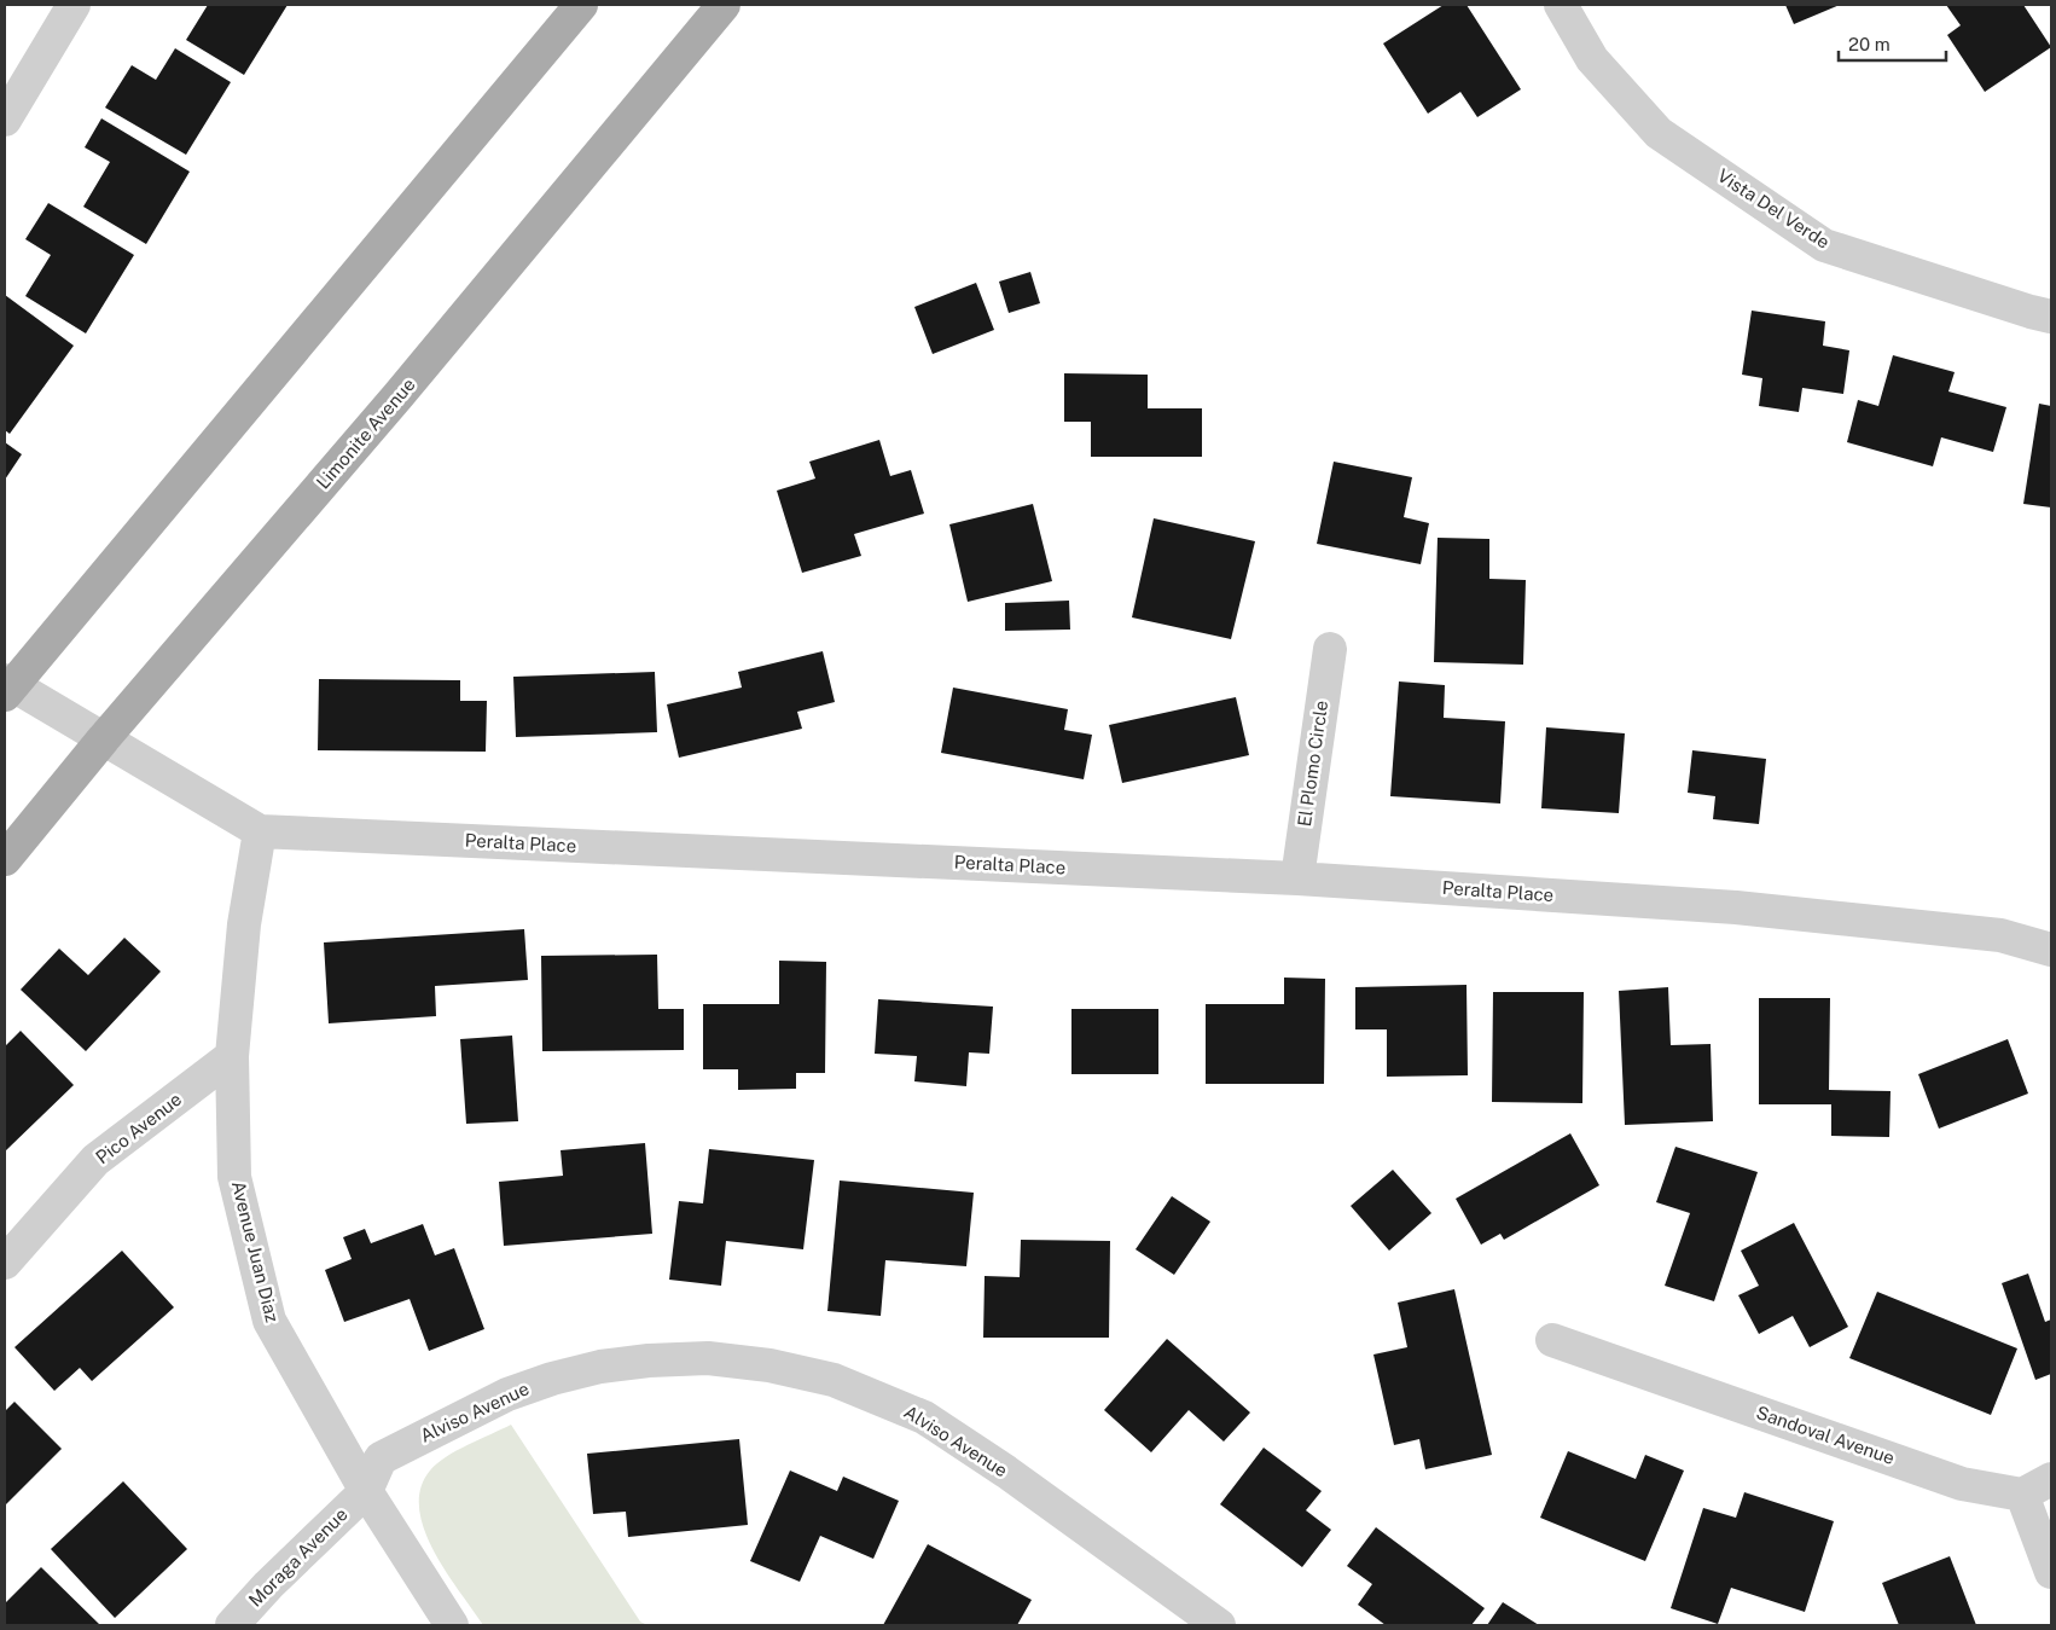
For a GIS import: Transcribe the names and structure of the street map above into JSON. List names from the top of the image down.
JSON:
{
  "streets": {
    "main road": ["Limonite Avenue"],
    "street": [
      "Vista Del Verde",
      "El Plomo Circle",
      "Peralta Place",
      "Pico Avenue",
      "Avenue Juan Diaz",
      "Alviso Avenue",
      "Sandoval Avenue",
      "Moraga Avenue"
    ]
  },
  "crossings": [
    ["Limonite Avenue", "Peralta Place"],
    ["El Plomo Circle", "Peralta Place"],
    ["Peralta Place", "Avenue Juan Diaz"],
    ["Pico Avenue", "Avenue Juan Diaz"],
    ["Avenue Juan Diaz", "Alviso Avenue"],
    ["Avenue Juan Diaz", "Moraga Avenue"],
    ["Alviso Avenue", "Moraga Avenue"]
  ],
  "scale_bar": "20 m"
}
